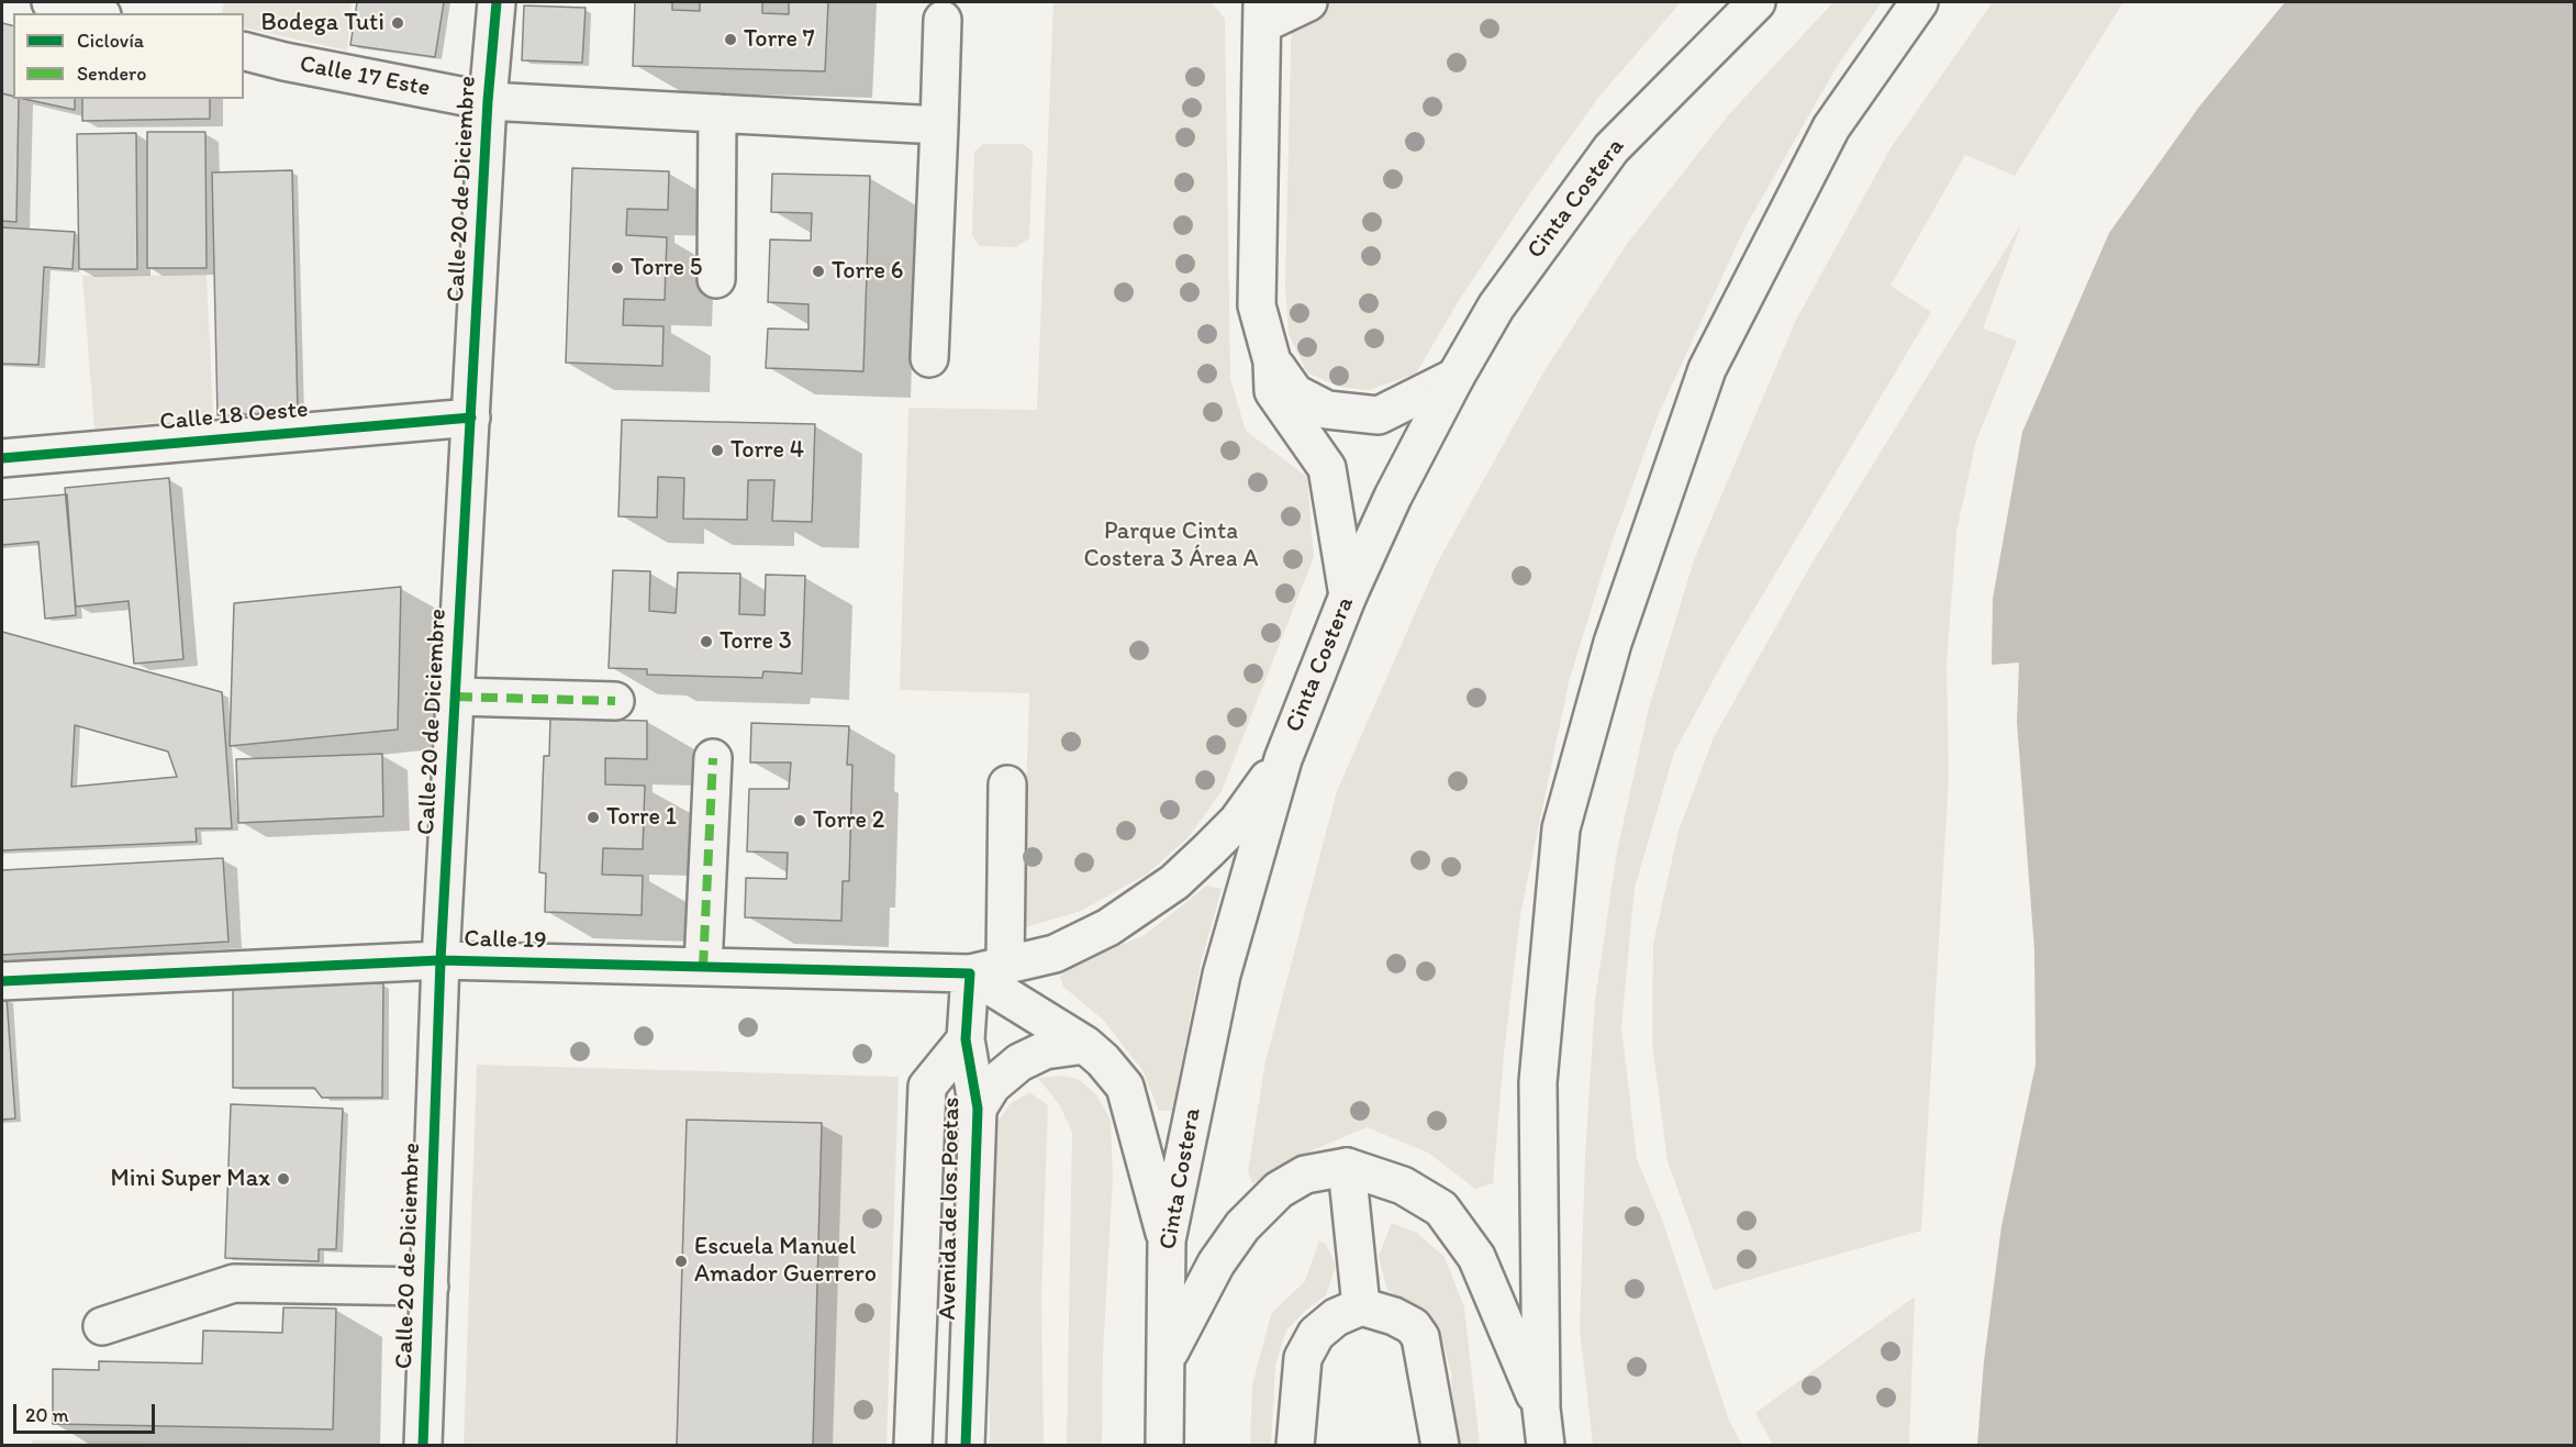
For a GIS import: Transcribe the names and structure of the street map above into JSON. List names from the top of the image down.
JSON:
{
  "streets": {
    "main road": [
      "Calle 17 Este",
      "Calle 20 de Diciembre",
      "Cinta Costera",
      "Calle 18 Oeste",
      "Calle 19",
      "Avenida de los Poetas"
    ]
  },
  "crossings": [
    ["Calle 17 Este", "Calle 20 de Diciembre"],
    ["Calle 20 de Diciembre", "Calle 18 Oeste"],
    ["Calle 20 de Diciembre", "Calle 19"],
    ["Calle 19", "Avenida de los Poetas"]
  ],
  "parks": ["Parque Cinta Costera 3 Área A"],
  "places": [
    "Bodega Tuti",
    "Torre 7",
    "Torre 5",
    "Torre 6",
    "Torre 4",
    "Torre 3",
    "Torre 1",
    "Torre 2",
    "Mini Super Max",
    "Escuela Manuel Amador Guerrero"
  ],
  "legend": ["Ciclovía", "Sendero"],
  "scale_bar": "20 m"
}
